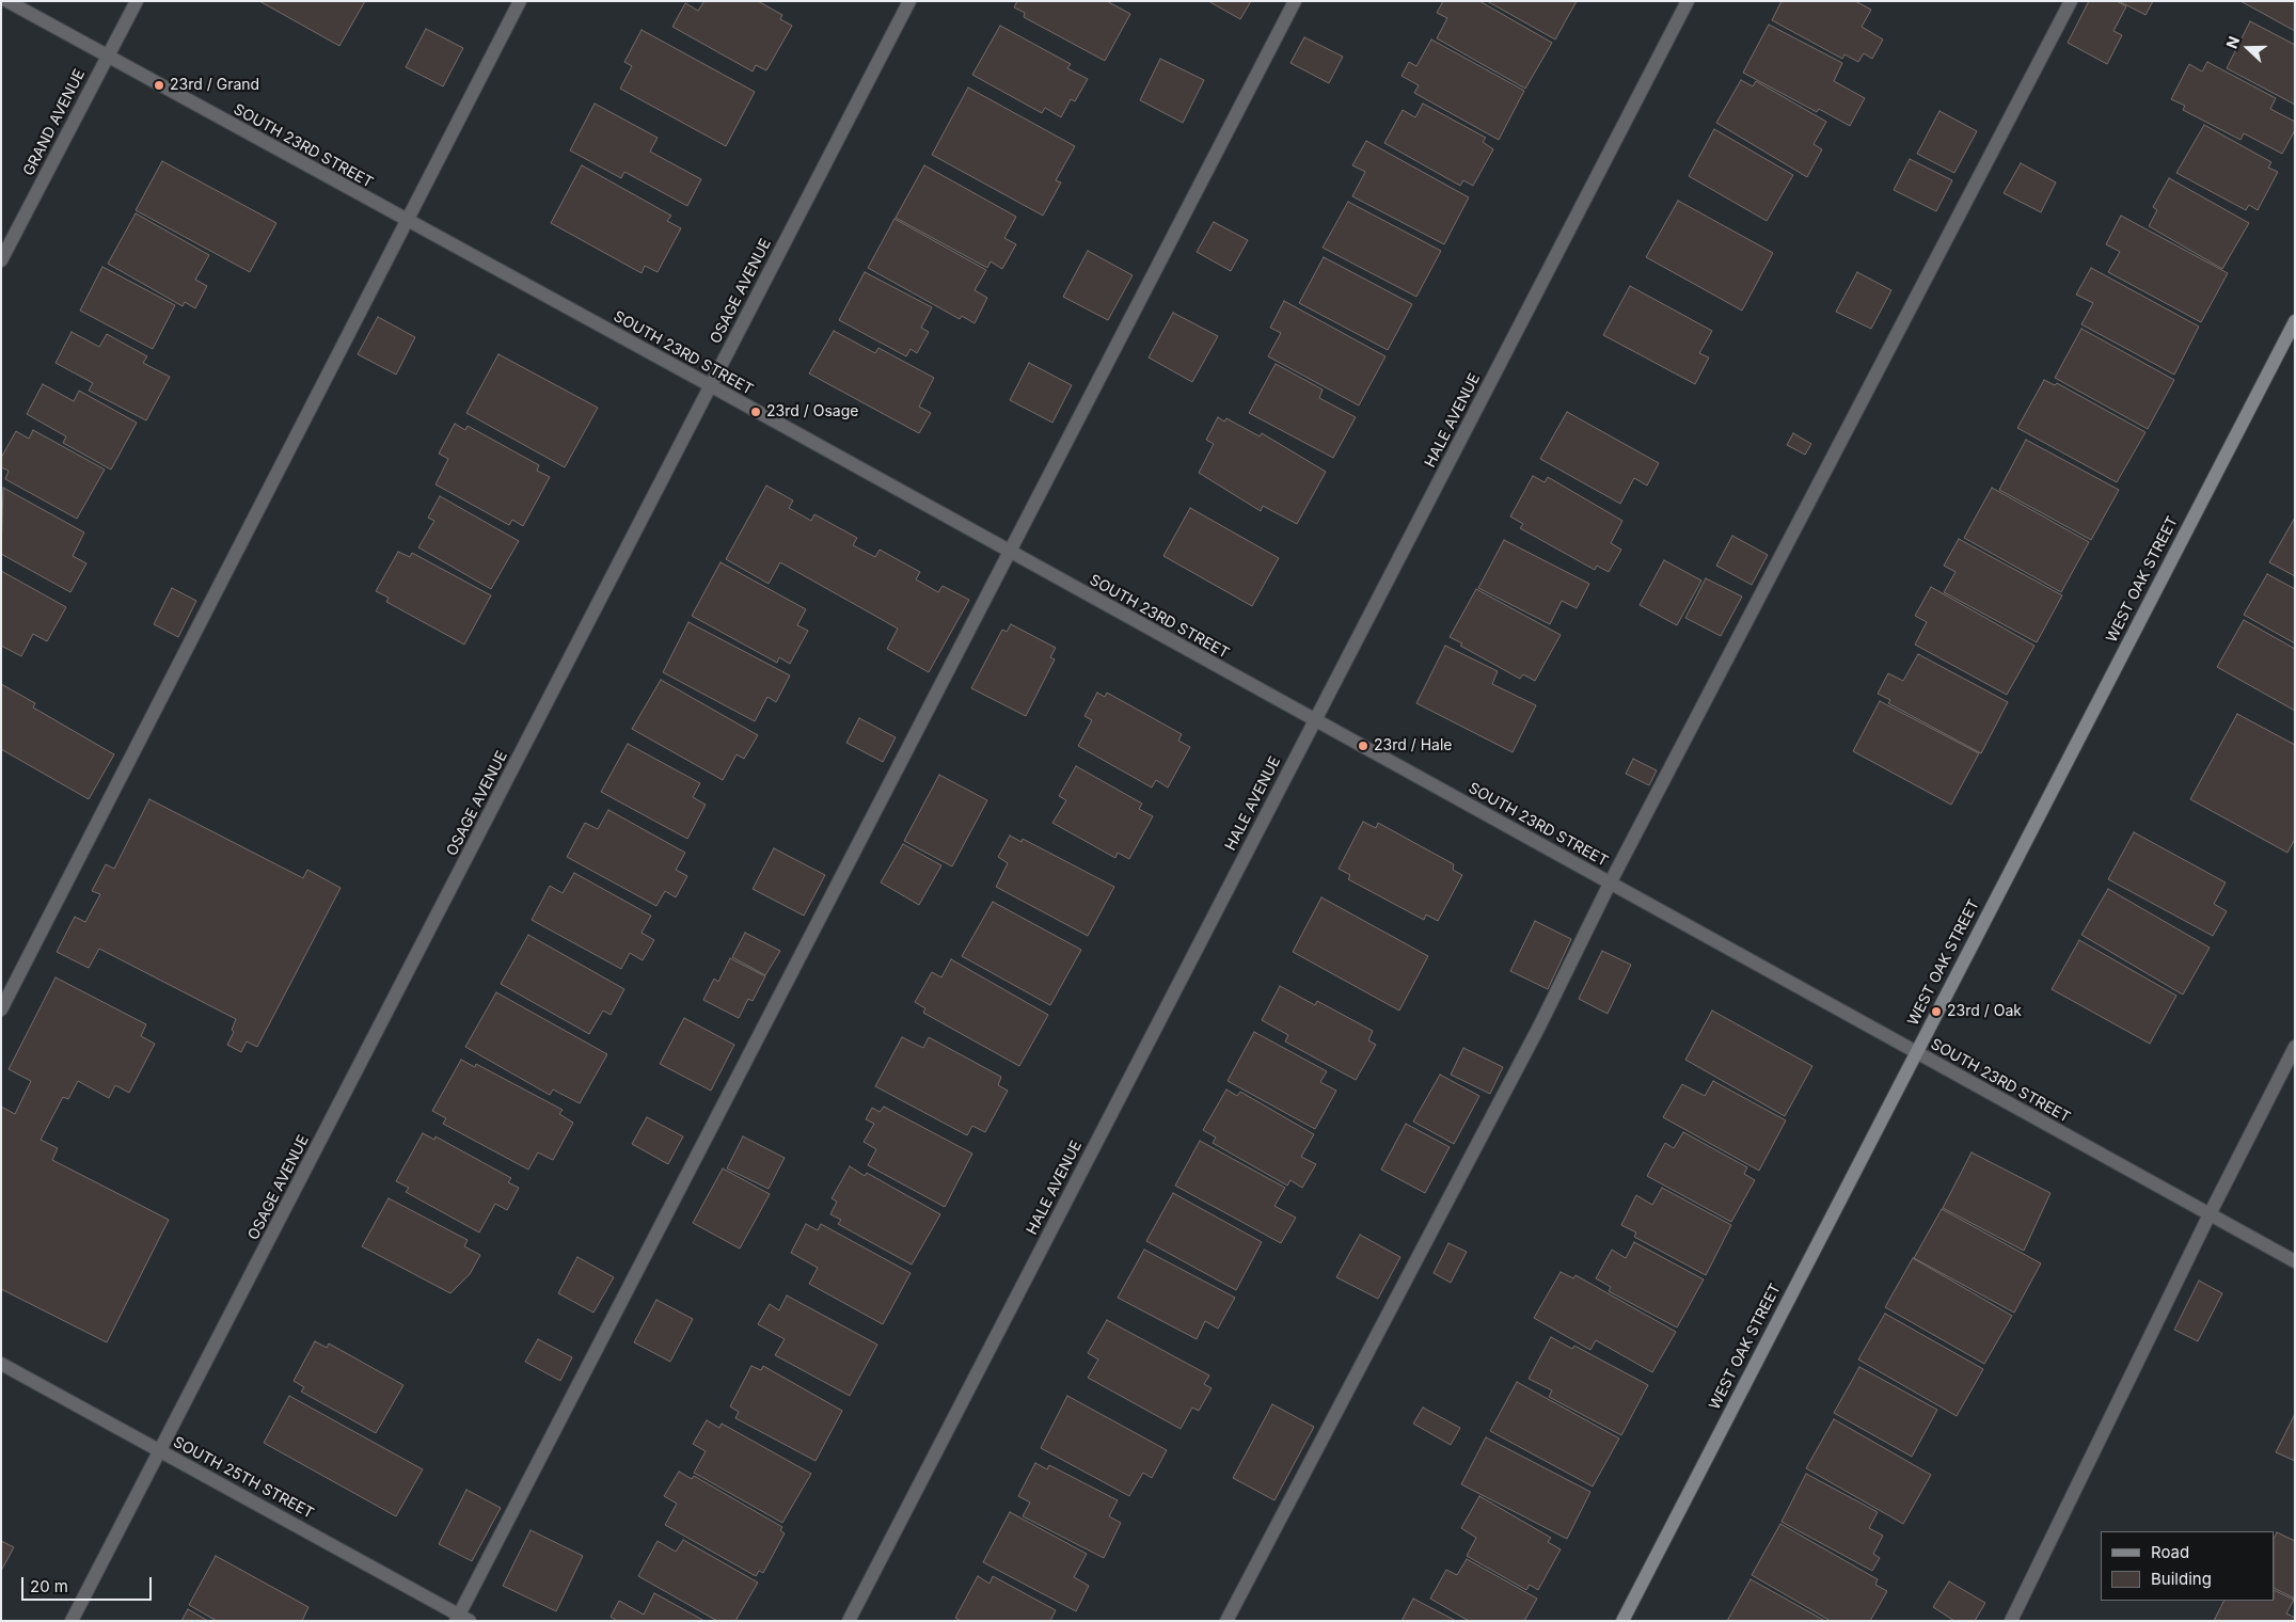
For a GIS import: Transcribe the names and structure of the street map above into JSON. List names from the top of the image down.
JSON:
{
  "streets": {
    "main road": ["WEST OAK STREET"],
    "street": [
      "GRAND AVENUE",
      "SOUTH 23RD STREET",
      "OSAGE AVENUE",
      "HALE AVENUE",
      "SOUTH 25TH STREET"
    ]
  },
  "crossings": [
    ["GRAND AVENUE", "SOUTH 23RD STREET"],
    ["SOUTH 23RD STREET", "OSAGE AVENUE"],
    ["SOUTH 23RD STREET", "HALE AVENUE"],
    ["SOUTH 23RD STREET", "WEST OAK STREET"],
    ["OSAGE AVENUE", "SOUTH 25TH STREET"]
  ],
  "places": [
    "23rd / Grand",
    "23rd / Osage",
    "23rd / Hale",
    "23rd / Oak"
  ],
  "legend": ["Road", "Building"],
  "scale_bar": "20 m",
  "north": "left"
}
